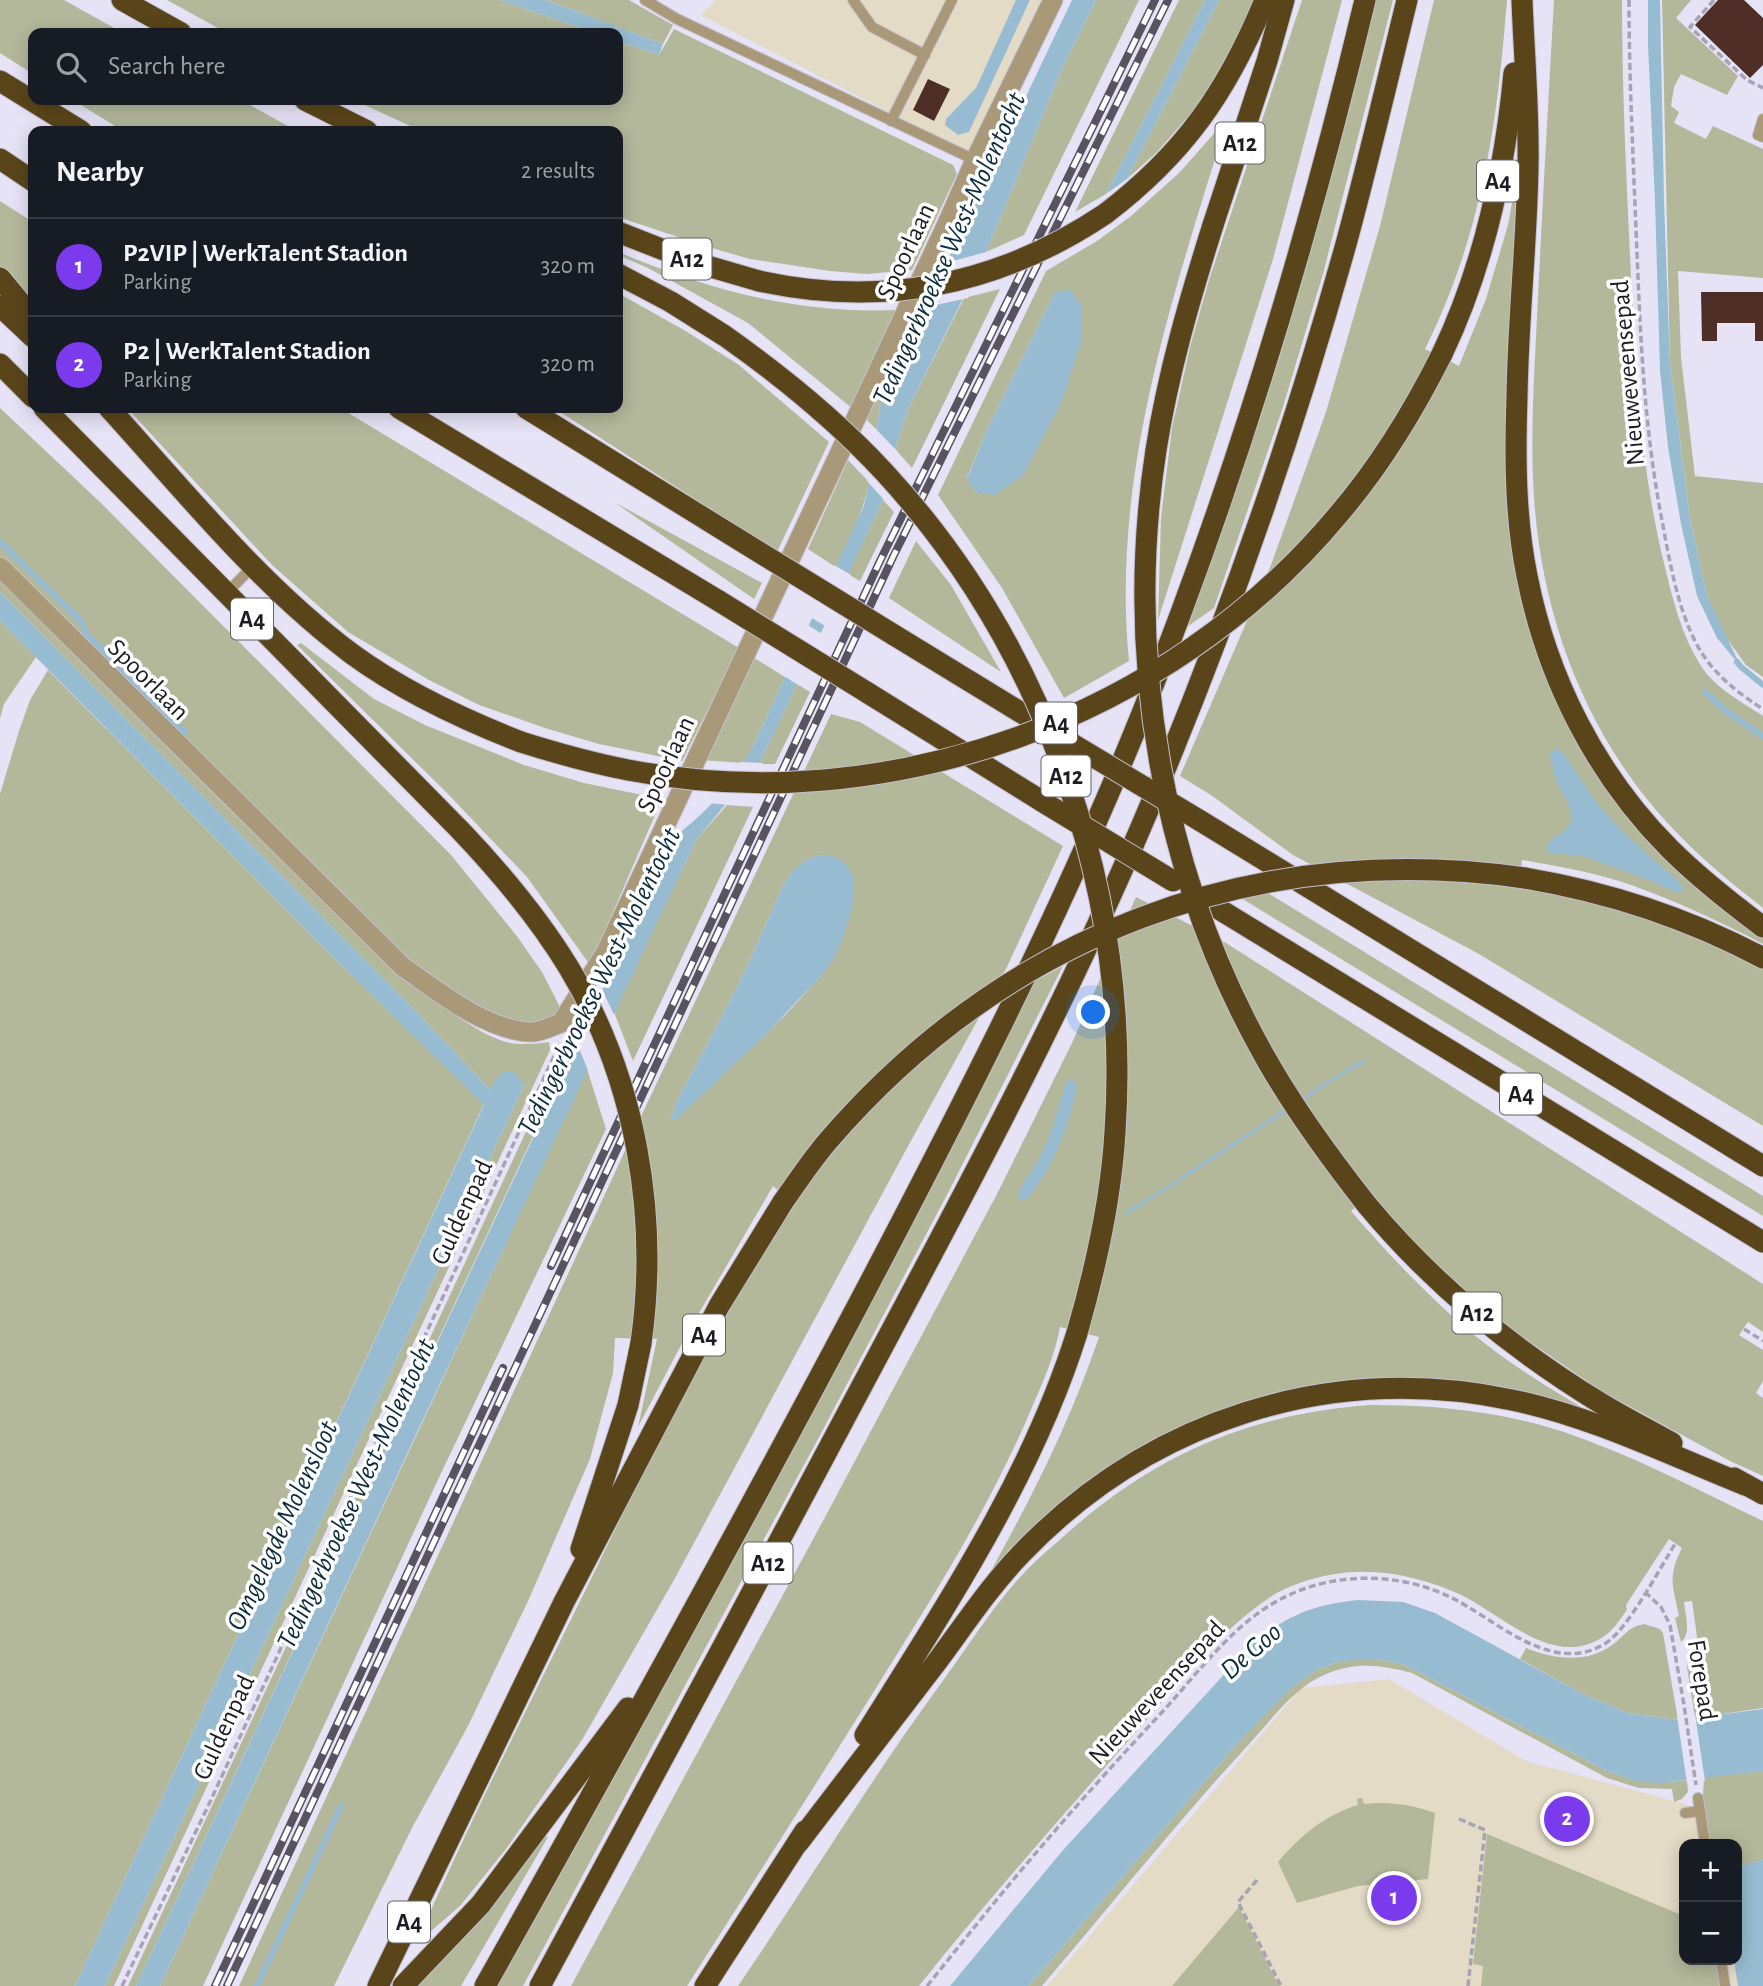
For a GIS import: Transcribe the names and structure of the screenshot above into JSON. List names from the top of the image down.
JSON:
{
  "streets": {
    "highway": ["A12", "A4"],
    "street": ["Spoorlaan"],
    "path": ["Nieuweveensepad", "Guldenpad", "Forepad"]
  },
  "crossings": [
    ["Spoorlaan", "Guldenpad"],
    ["Nieuweveensepad", "Forepad"]
  ],
  "water": ["Tedingerbroekse West-Molentocht", "Omgelegde Molensloot", "De Goo"],
  "page": {
    "search": "Search here",
    "heading": ["Nearby", "2 results"],
    "list": [
      {
        "mark": "1",
        "name": "P2VIP | WerkTalent Stadion",
        "note": "Parking",
        "value": "320 m"
      },
      {
        "mark": "2",
        "name": "P2 | WerkTalent Stadion",
        "note": "Parking",
        "value": "320 m"
      }
    ],
    "pins": ["2", "1"],
    "map_buttons": ["+", "−"]
  }
}
